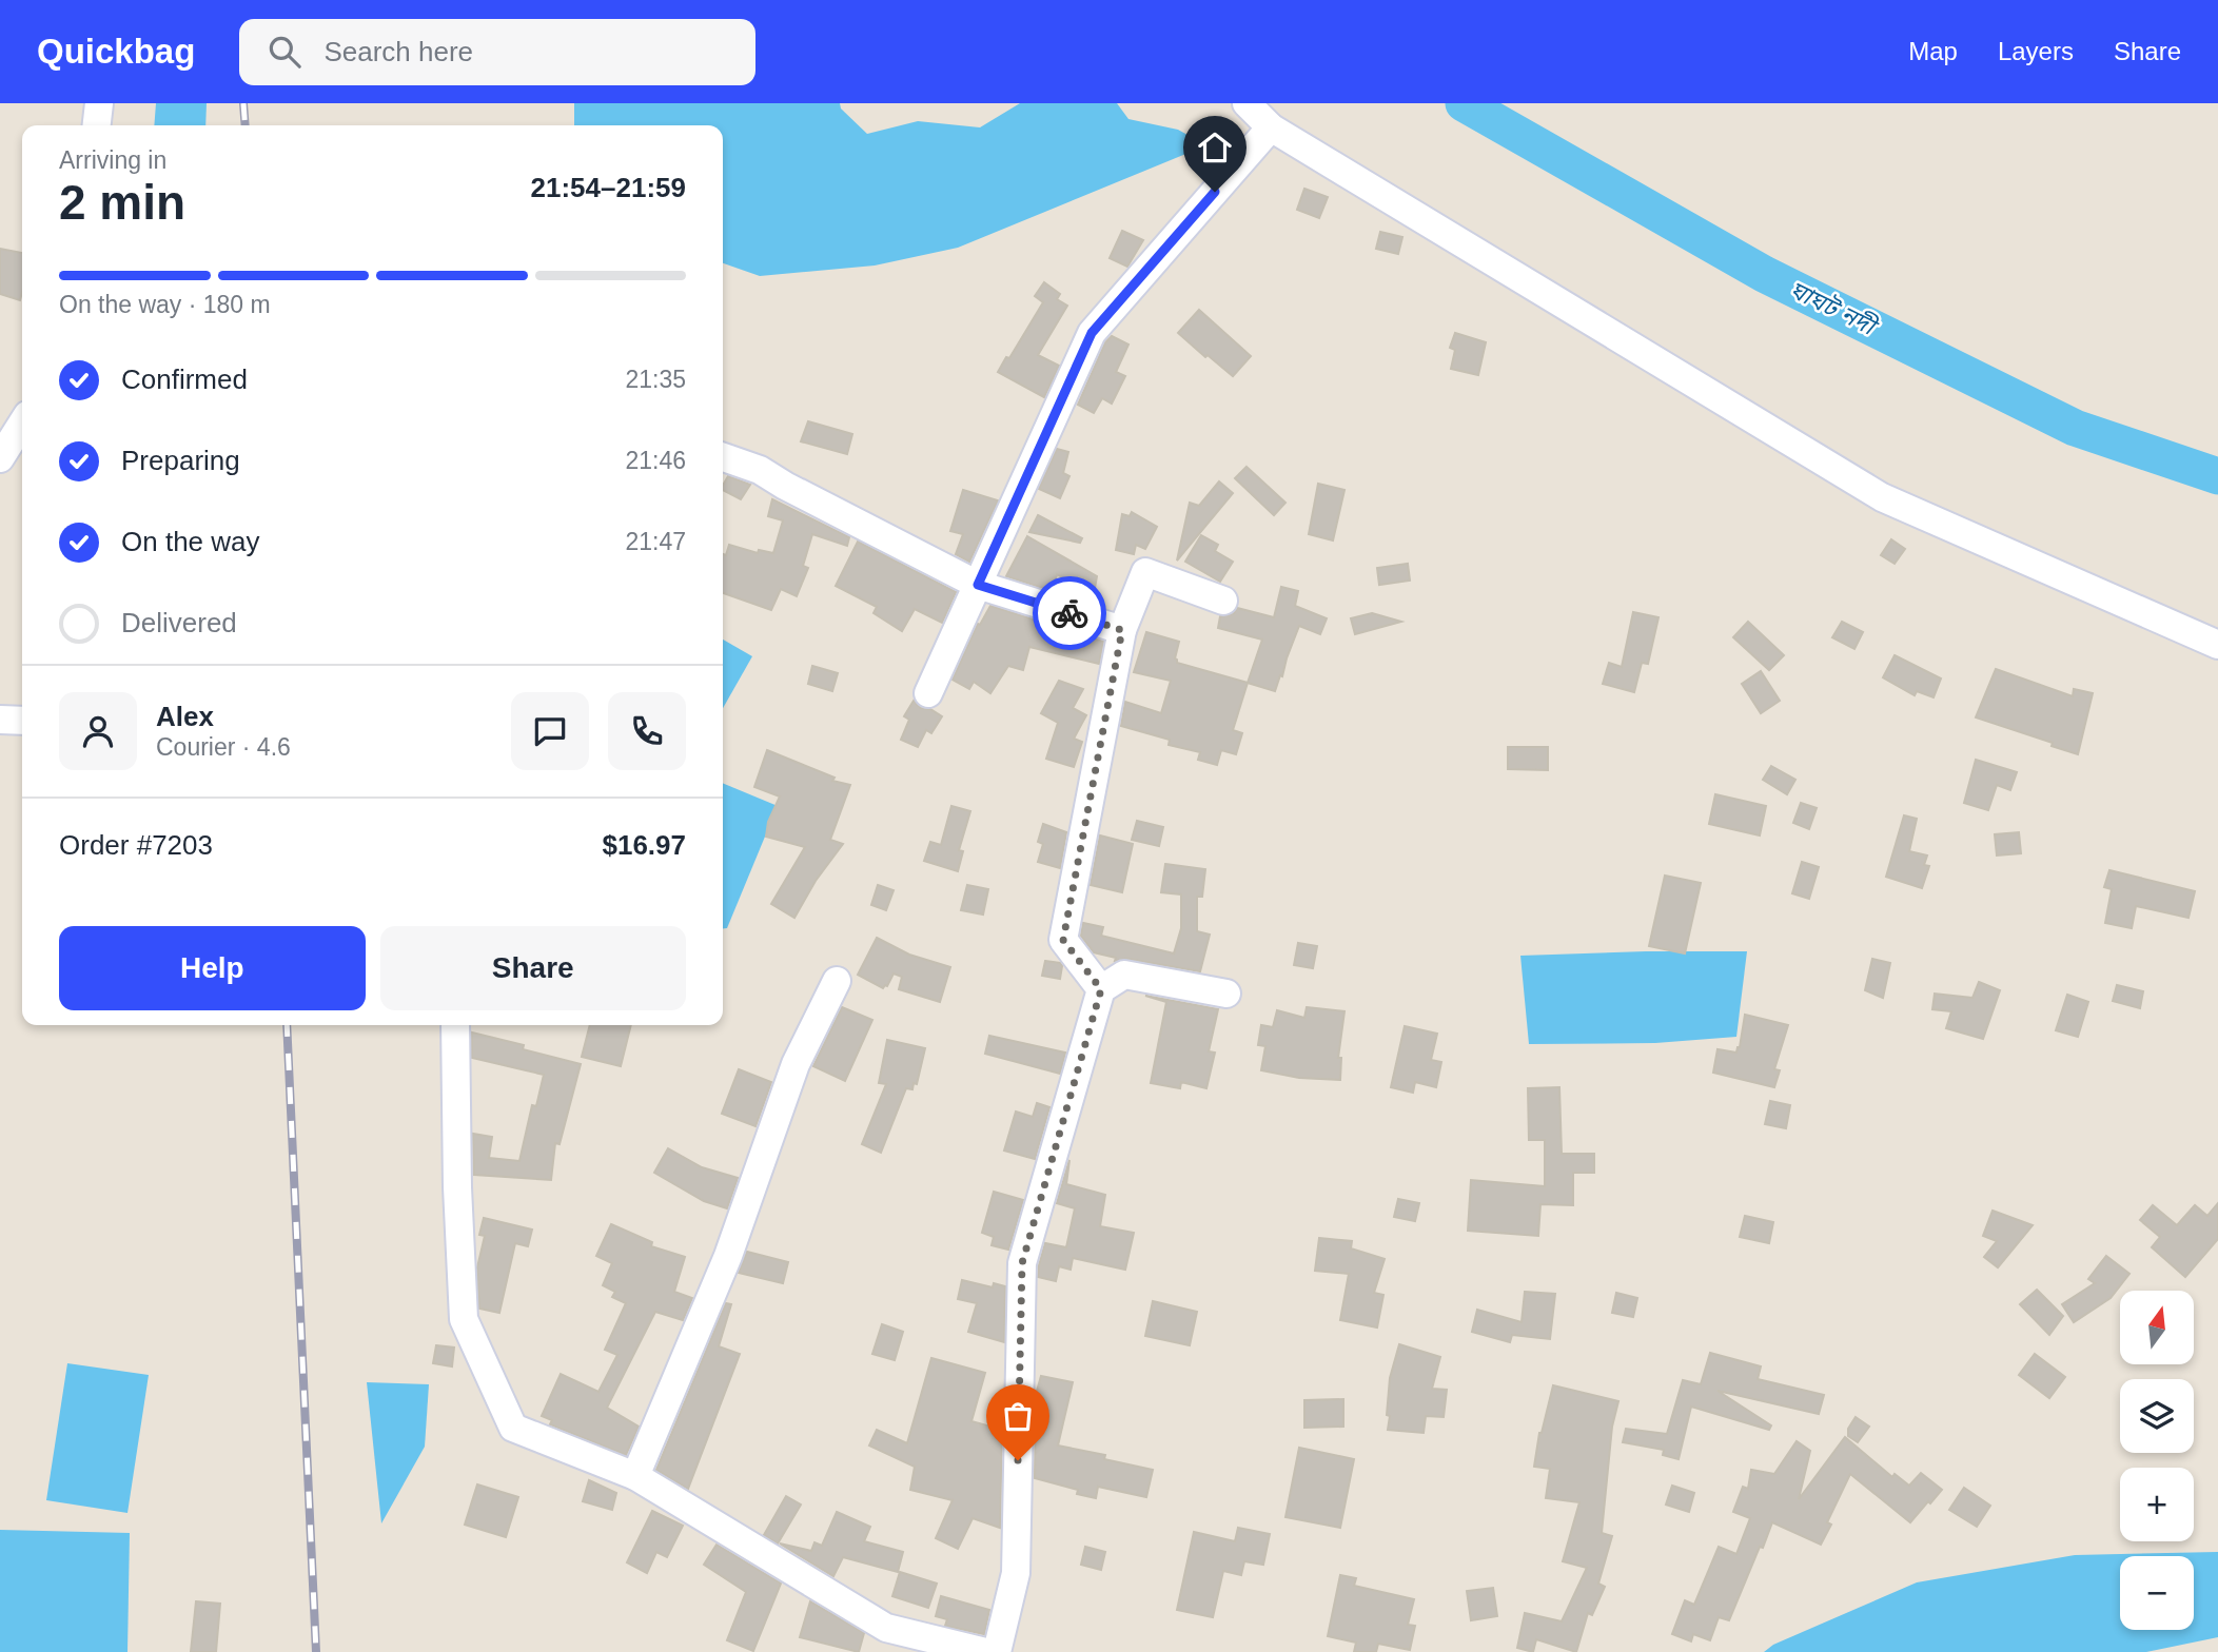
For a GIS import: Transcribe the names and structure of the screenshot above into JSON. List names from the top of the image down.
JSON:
{
  "water": ["ঘাঘট নদী"],
  "north": "top",
  "page": {
    "header": "Quickbag",
    "search": "Search here",
    "nav": ["Map", "Layers", "Share"],
    "heading": ["2 min", "Arriving in", "21:54–21:59"],
    "panel": [
      "Alex",
      "Courier · 4.6",
      "Order #7203",
      "$16.97"
    ],
    "bar": "On the way · 180 m",
    "list": [
      ["Confirmed", "21:35"],
      ["Preparing", "21:46"],
      ["On the way", "21:47"],
      "Delivered"
    ],
    "buttons": ["Help", "Share"],
    "map_buttons": ["+", "−"]
  }
}
